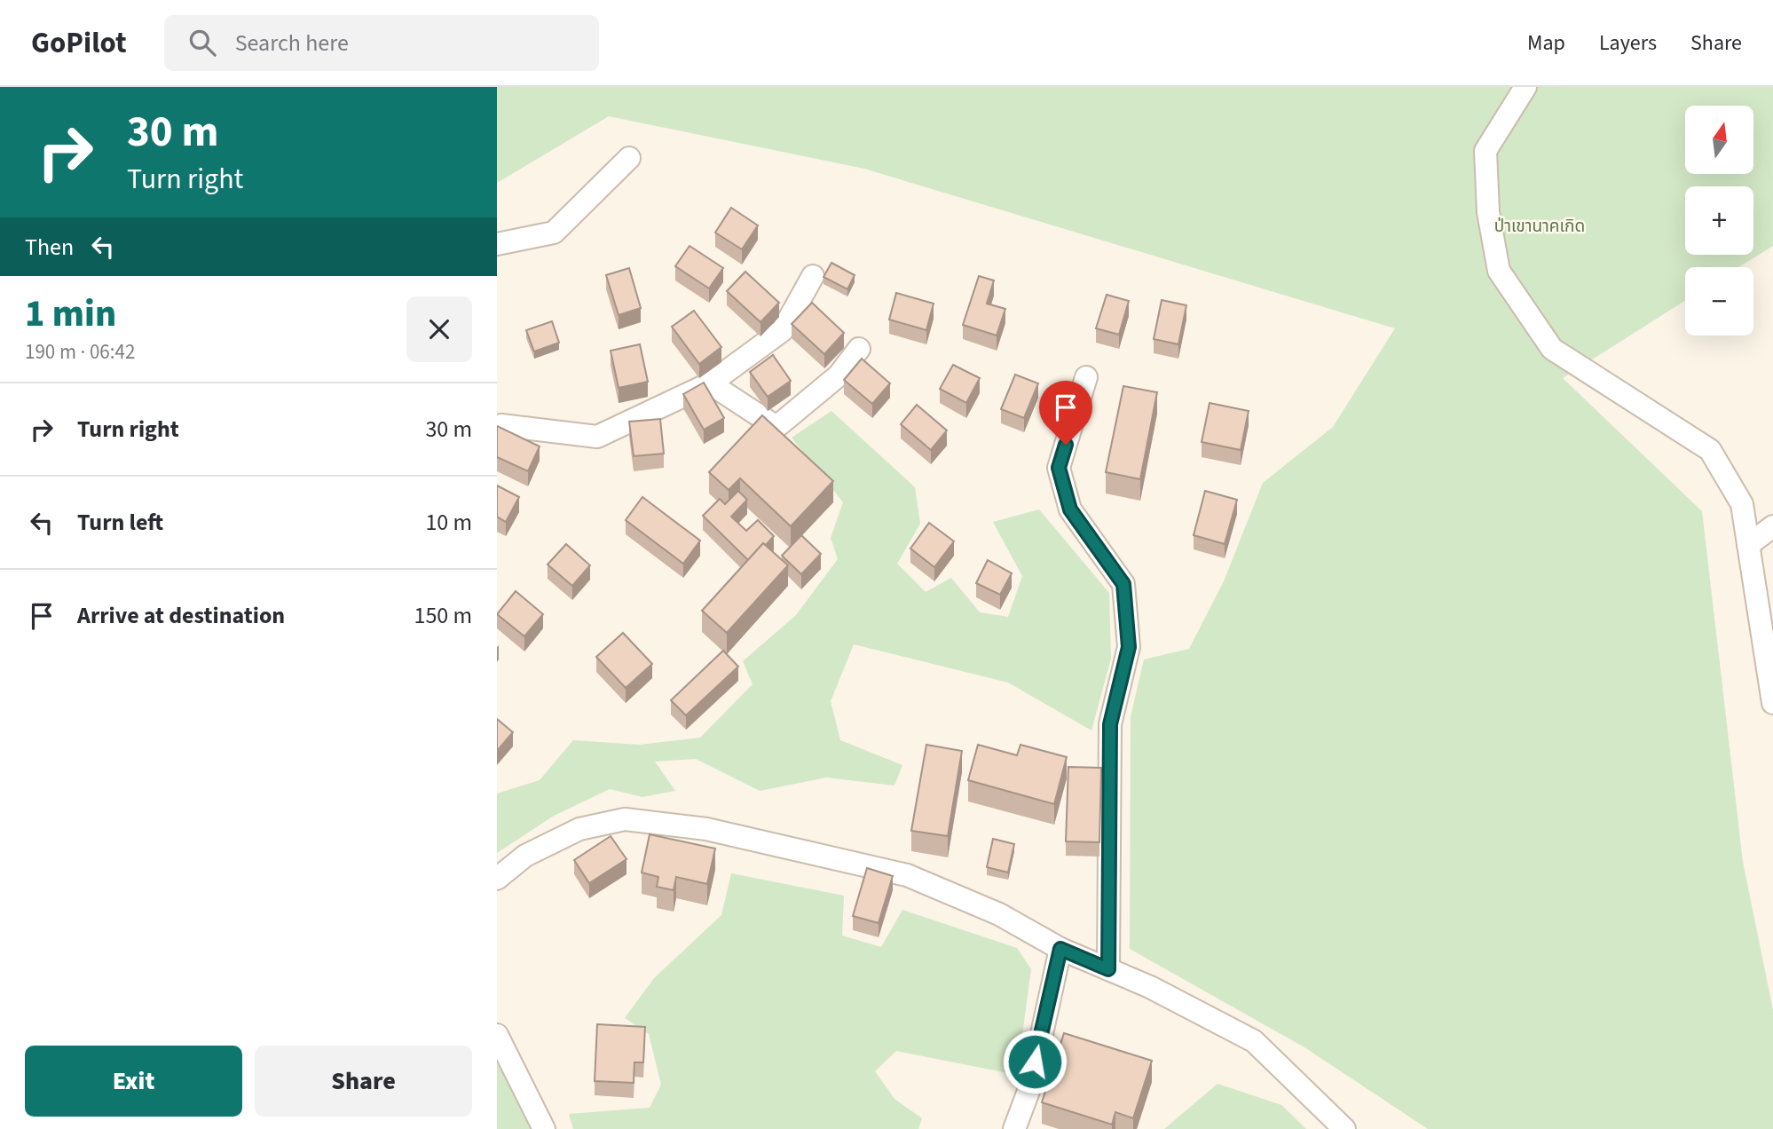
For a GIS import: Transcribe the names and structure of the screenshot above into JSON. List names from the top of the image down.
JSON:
{
  "parks": ["ป่าเขานาคเกิด"],
  "north": "top",
  "page": {
    "header": "GoPilot",
    "search": "Search here",
    "nav": ["Map", "Layers", "Share"],
    "turn": ["30 m", "Turn right"],
    "map_buttons": ["+", "−"],
    "then": "Then",
    "heading": ["1 min", "190 m · 06:42"],
    "list": [
      {
        "name": "Turn right",
        "value": "30 m"
      },
      {
        "name": "Turn left",
        "value": "10 m"
      },
      {
        "name": "Arrive at destination",
        "value": "150 m"
      }
    ],
    "buttons": ["Exit", "Share"]
  }
}
